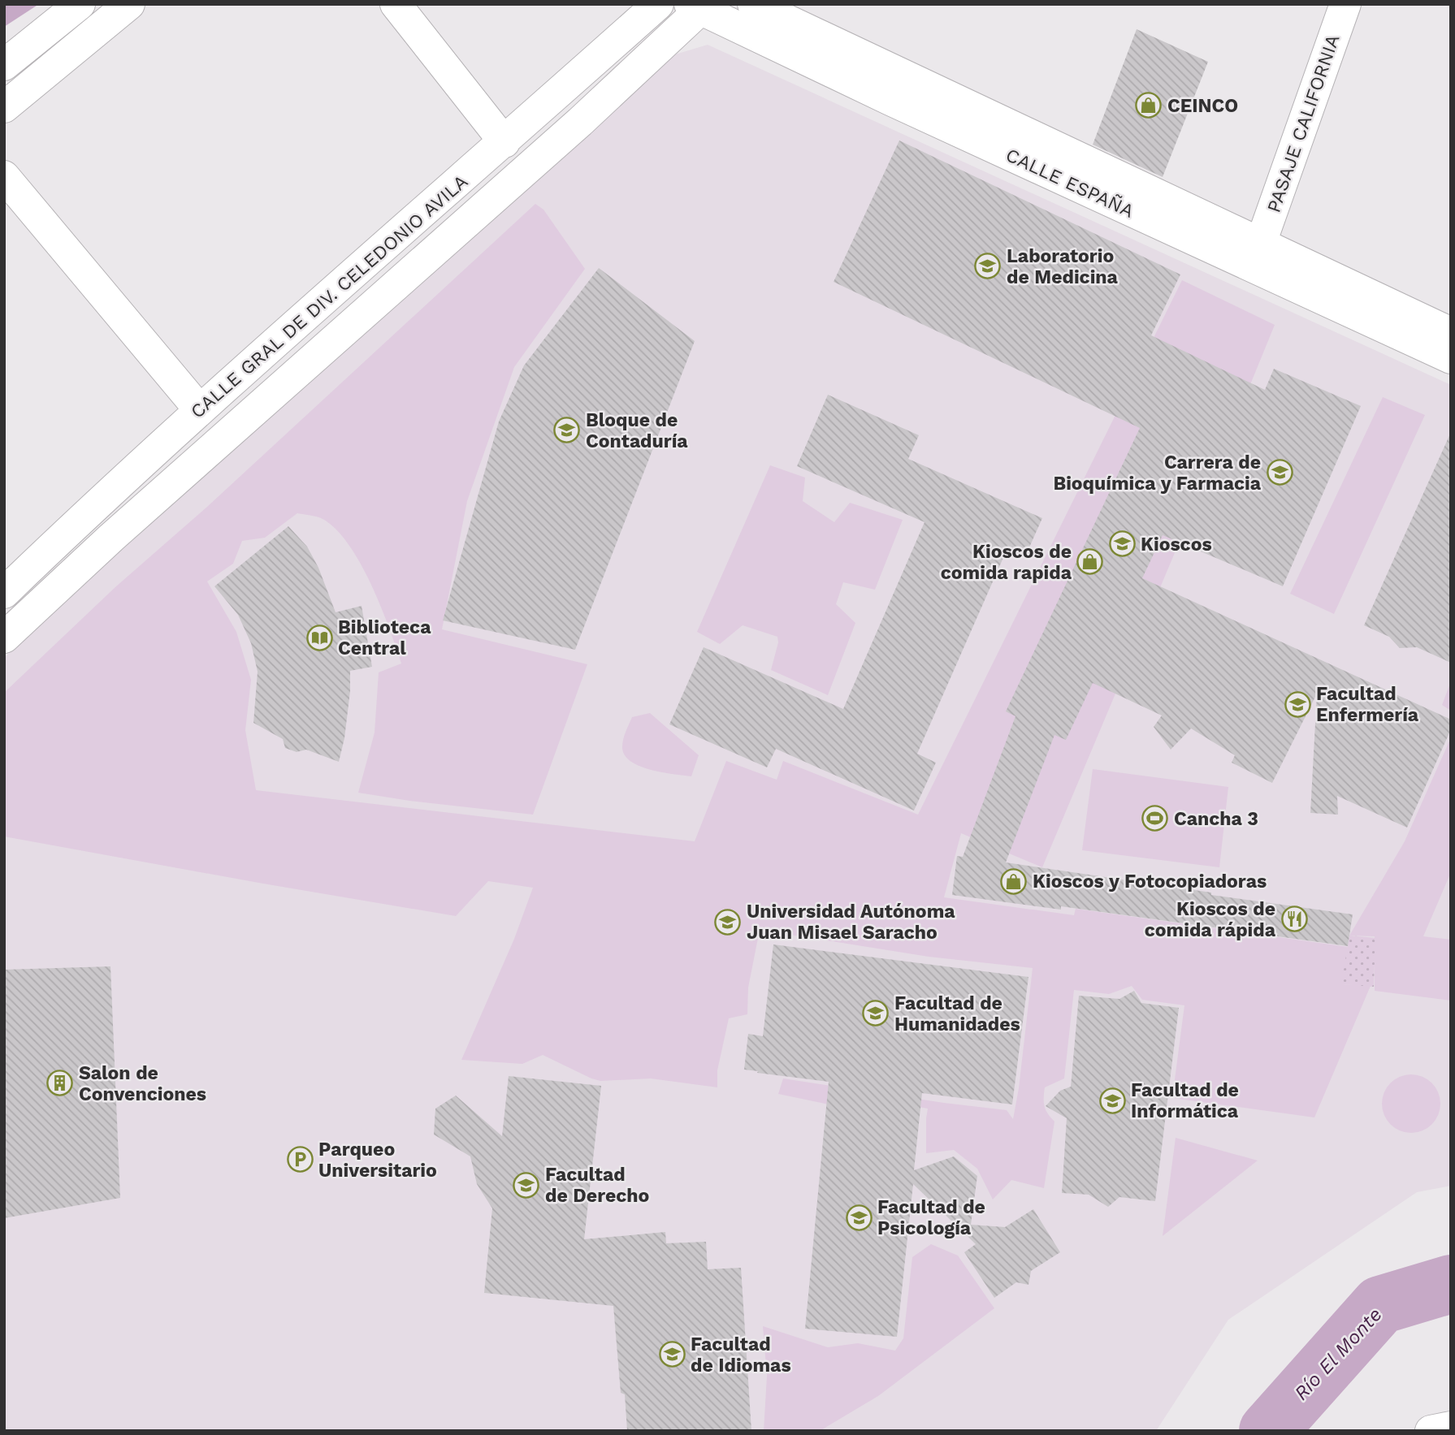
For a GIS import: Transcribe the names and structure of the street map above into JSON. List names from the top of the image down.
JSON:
{
  "streets": {
    "street": ["PASAJE CALIFORNIA", "CALLE ESPAÑA", "CALLE GRAL DE DIV. CELEDONIO AVILA"]
  },
  "crossings": [
    ["PASAJE CALIFORNIA", "CALLE ESPAÑA"]
  ],
  "water": ["Río El Monte"],
  "places": {
    "shop": ["CEINCO", "Kioscos de comida rapida", "Kioscos y Fotocopiadoras"],
    "school or university": [
      "Laboratorio de Medicina",
      "Bloque de Contaduría",
      "Carrera de Bioquímica y Farmacia",
      "Kioscos",
      "Facultad Enfermería",
      "Universidad Autónoma Juan Misael Saracho",
      "Facultad de Humanidades",
      "Facultad de Informática",
      "Facultad de Derecho",
      "Facultad de Psicología",
      "Facultad de Idiomas"
    ],
    "library": ["Biblioteca Central"],
    "sports": ["Cancha 3"],
    "restaurant": ["Kioscos de comida rápida"],
    "building": ["Salon de Convenciones"],
    "parking": ["Parqueo Universitario"]
  }
}
